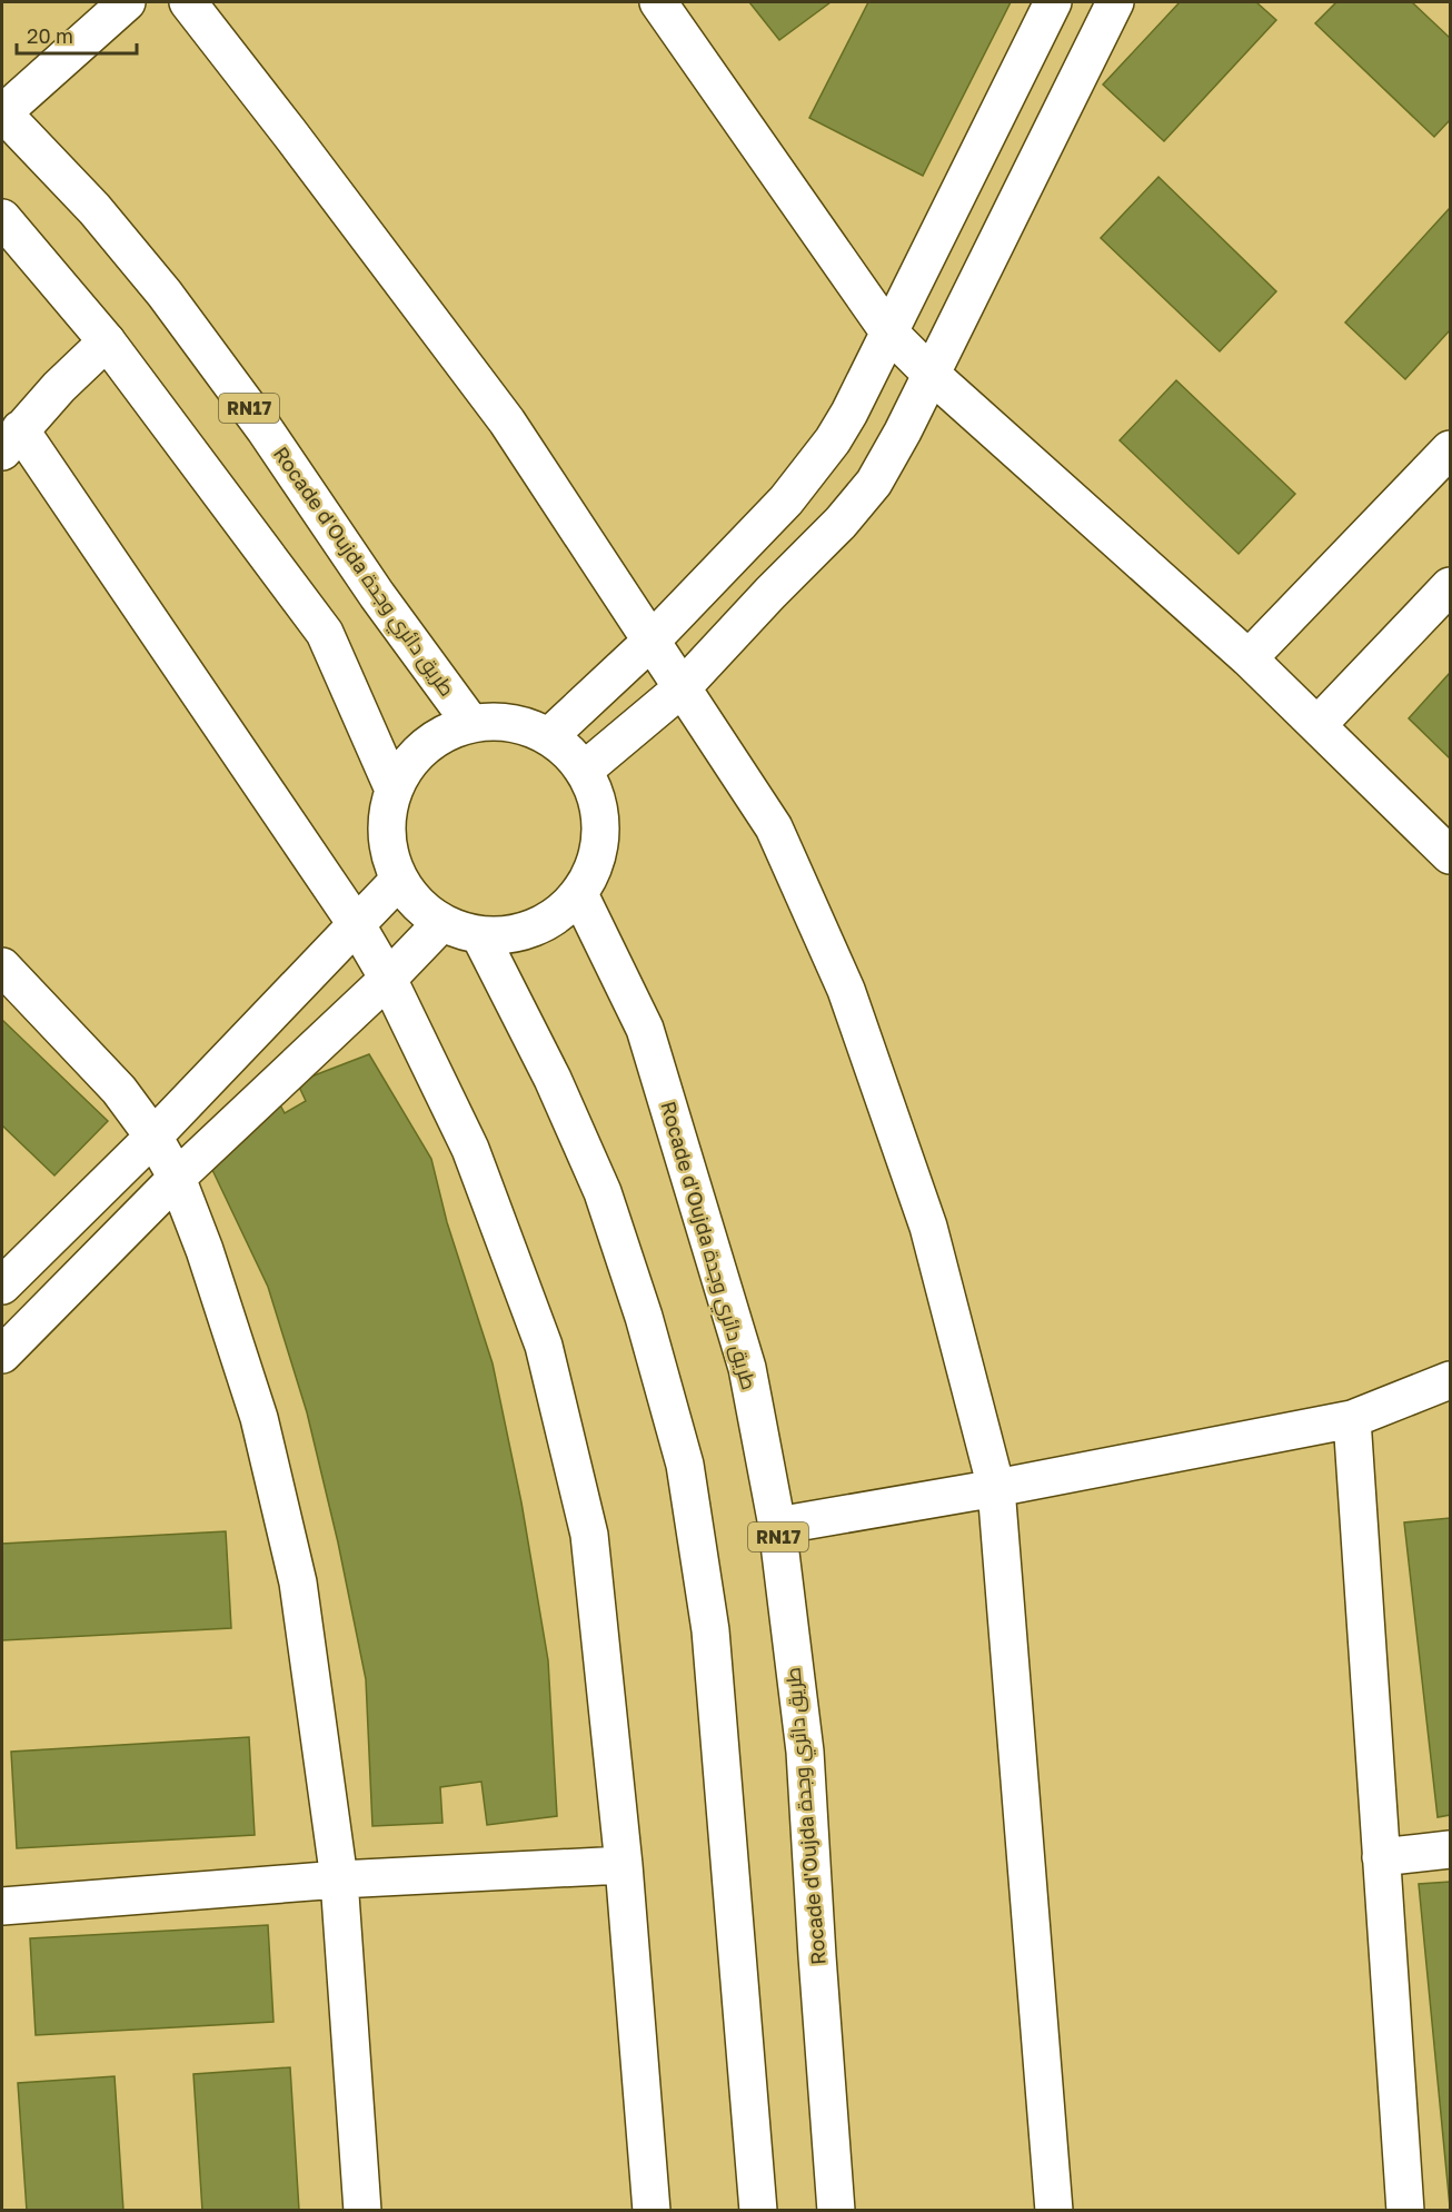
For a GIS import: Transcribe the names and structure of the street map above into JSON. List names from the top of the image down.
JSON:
{
  "streets": {
    "main road": ["RN17", "Rocade d'Oujda طريق دائري وجدة"]
  },
  "scale_bar": "20 m"
}
